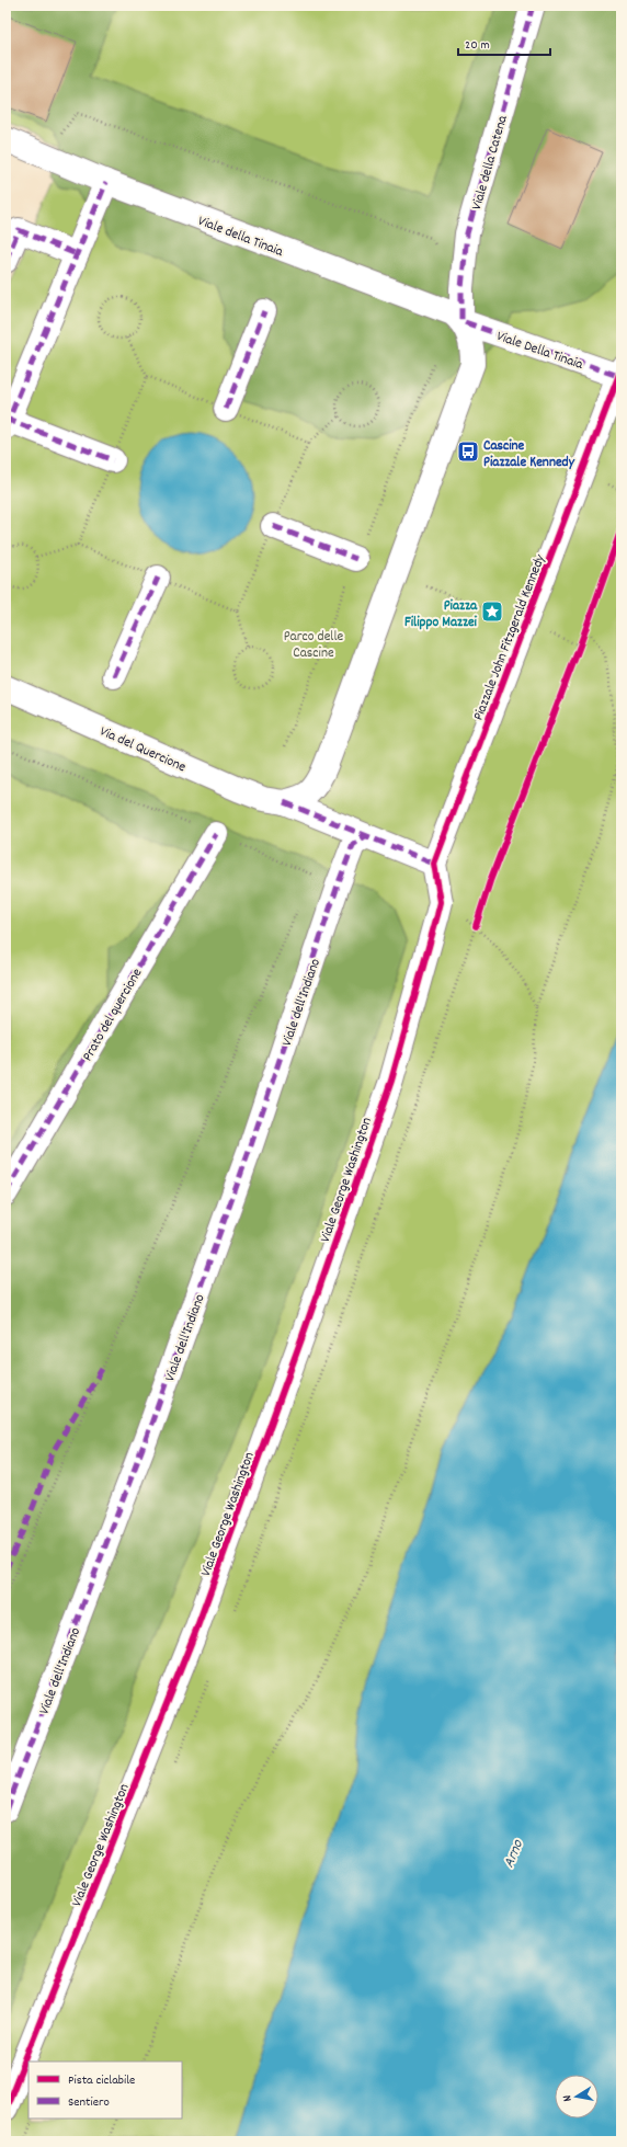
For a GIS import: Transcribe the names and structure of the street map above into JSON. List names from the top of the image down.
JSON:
{
  "streets": {
    "street": [
      "Viale della Catena",
      "Viale della Tinaia",
      "Viale Della Tinaia",
      "Piazzale John Fitzgerald Kennedy",
      "Via del Quercione",
      "Viale dell'Indiano",
      "Prato del quercione",
      "Viale George Washington"
    ]
  },
  "crossings": [
    ["Viale della Catena", "Viale della Tinaia"],
    ["Viale della Catena", "Viale Della Tinaia"],
    ["Viale della Tinaia", "Viale Della Tinaia"],
    ["Viale Della Tinaia", "Piazzale John Fitzgerald Kennedy"]
  ],
  "water": ["Arno"],
  "parks": ["Parco delle Cascine"],
  "places": {
    "bus stop": ["Cascine Piazzale Kennedy"],
    "place": ["Piazza Filippo Mazzei"]
  },
  "legend": ["Pista ciclabile", "Sentiero"],
  "scale_bar": "20 m",
  "north": "left"
}
